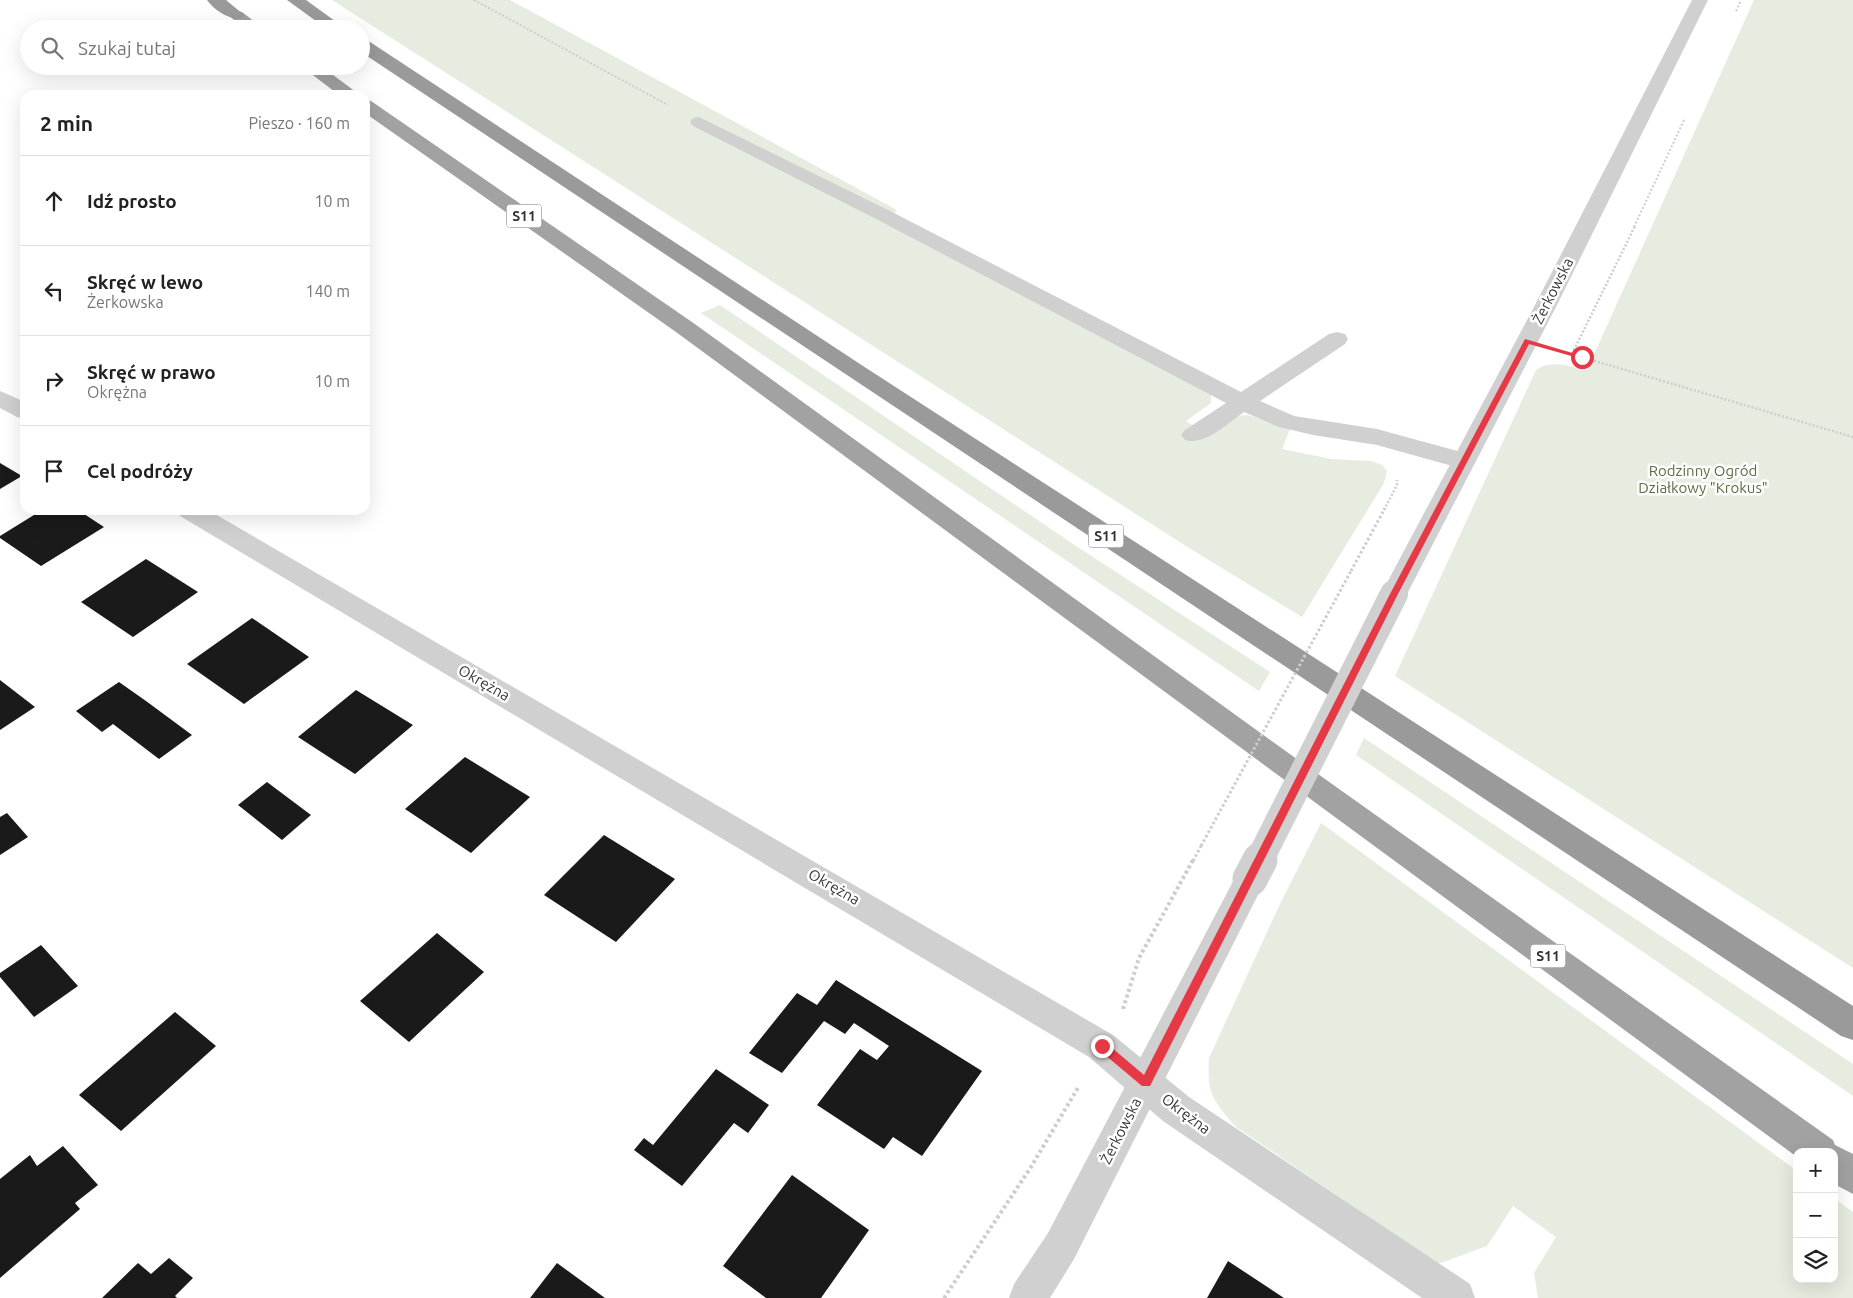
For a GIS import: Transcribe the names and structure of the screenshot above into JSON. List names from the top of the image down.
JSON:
{
  "streets": {
    "highway": ["S11"],
    "street": ["Żerkowska", "Okrężna"]
  },
  "crossings": [
    ["Żerkowska", "Okrężna"]
  ],
  "parks": ["Rodzinny Ogród Działkowy \"Krokus\""],
  "page": {
    "search": "Szukaj tutaj",
    "heading": ["2 min", "Pieszo · 160 m"],
    "list": [
      ["Idź prosto", "10 m"],
      ["Skręć w lewo", "Żerkowska", "140 m"],
      ["Skręć w prawo", "Okrężna", "10 m"],
      "Cel podróży"
    ],
    "map_buttons": ["+", "−"]
  }
}
